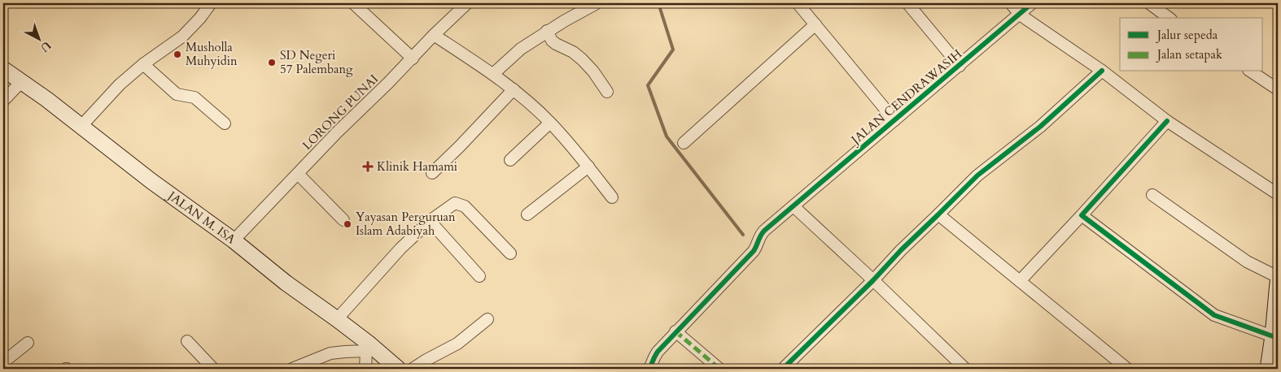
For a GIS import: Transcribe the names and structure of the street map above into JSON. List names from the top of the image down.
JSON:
{
  "streets": {
    "main road": ["JALAN M. ISA"],
    "street": ["JALAN CENDRAWASIH", "LORONG PUNAI"]
  },
  "crossings": [
    ["LORONG PUNAI", "JALAN M. ISA"]
  ],
  "places": {
    "other": ["Musholla Muhyidin", "SD Negeri 57 Palembang", "Yayasan Perguruan Islam Adabiyah"],
    "health": ["Klinik Hamami"]
  },
  "legend": ["Jalur sepeda", "Jalan setapak"],
  "north": "bottom right"
}
